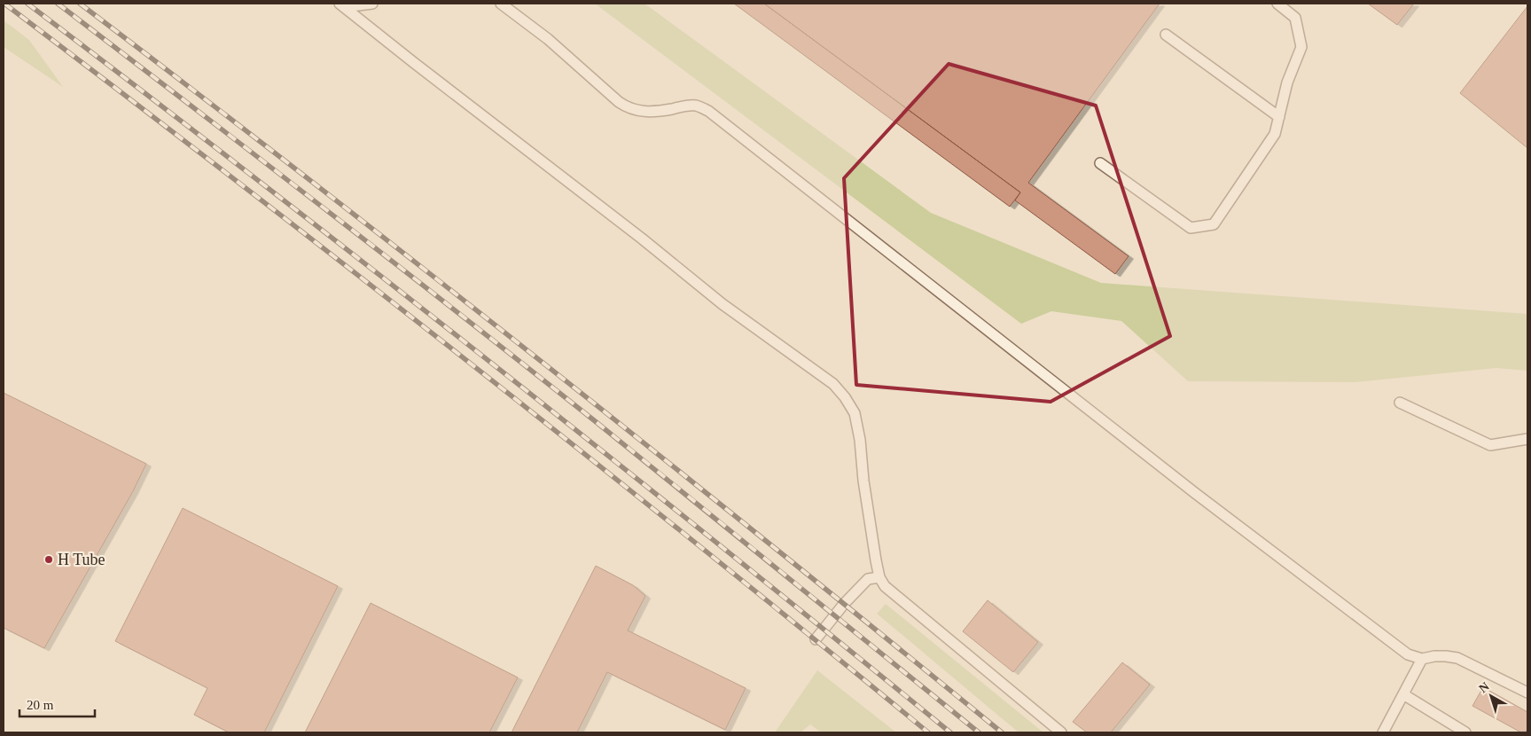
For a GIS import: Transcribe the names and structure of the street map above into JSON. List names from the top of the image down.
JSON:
{
  "places": ["H Tube"],
  "scale_bar": "20 m",
  "north": "top left"
}
